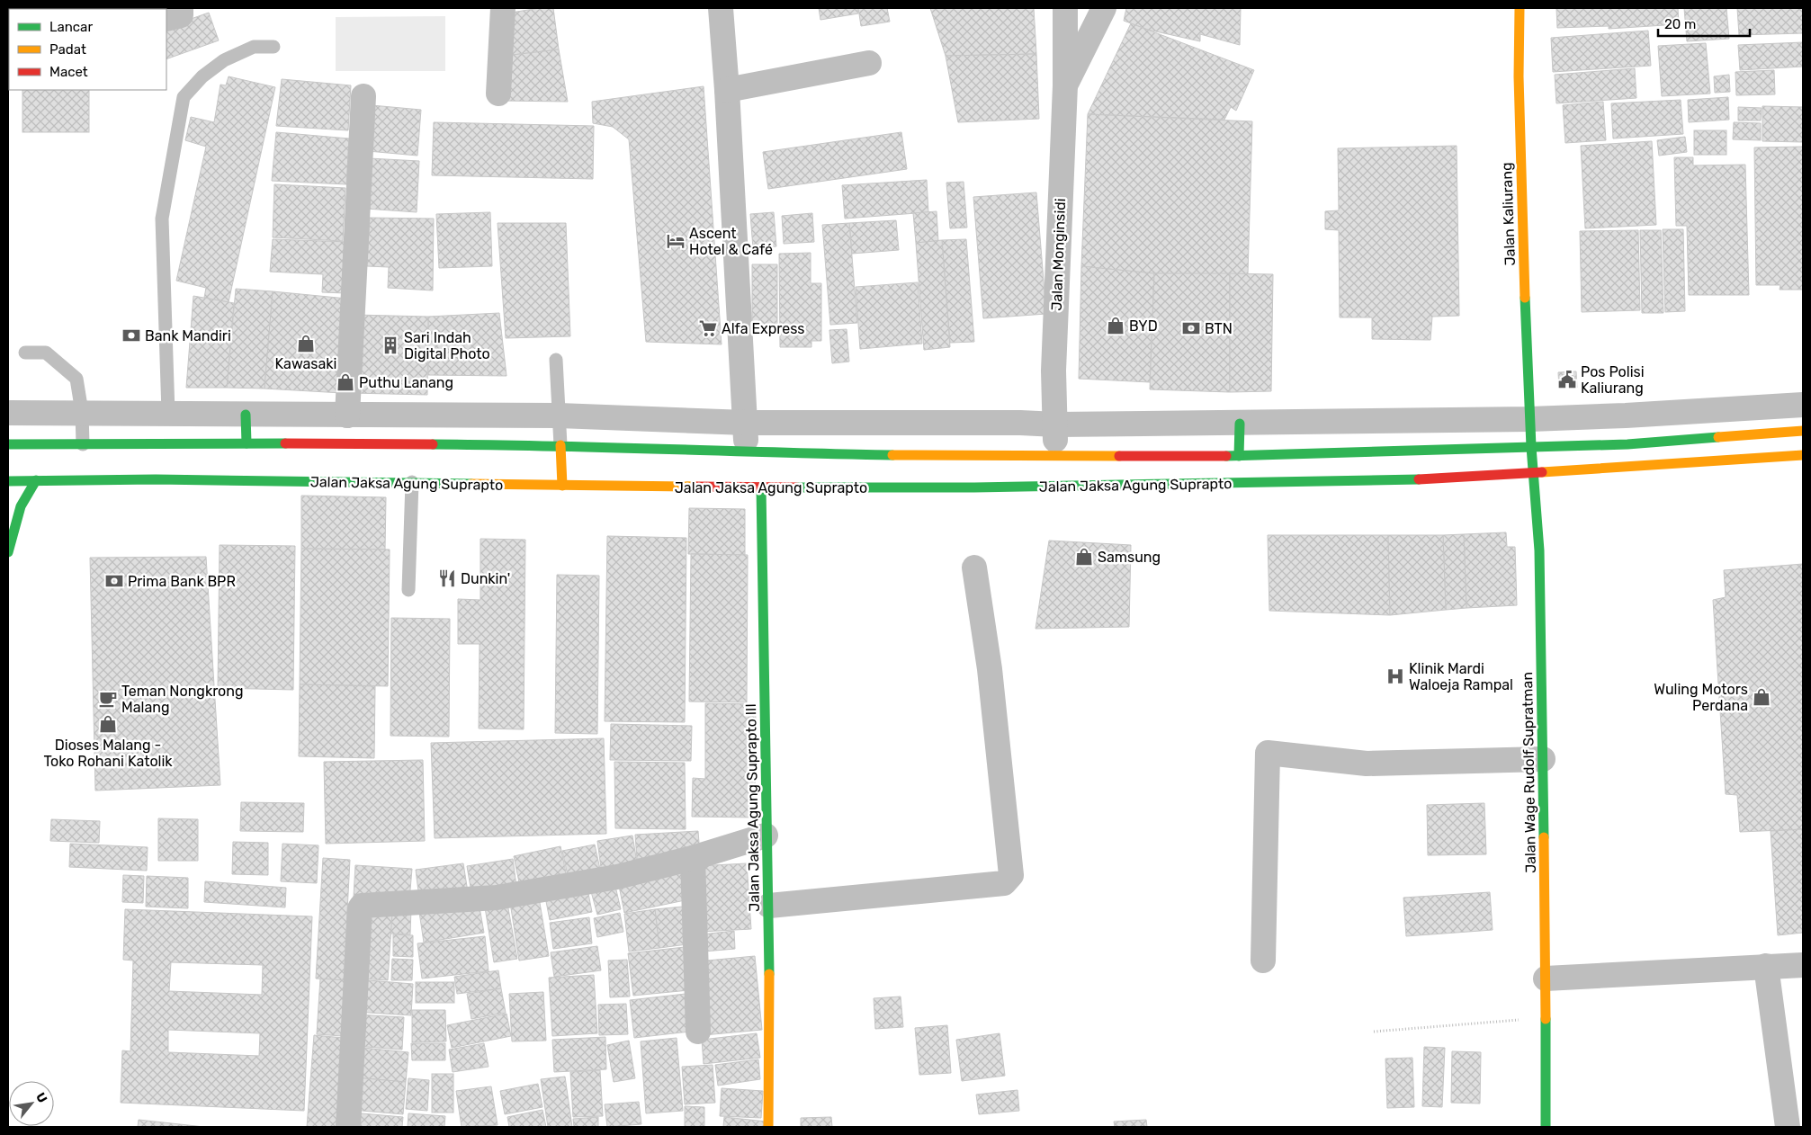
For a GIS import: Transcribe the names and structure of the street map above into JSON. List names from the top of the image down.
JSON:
{
  "streets": {
    "main road": [
      "Jalan Kaliurang",
      "Jalan Jaksa Agung Suprapto",
      "Jalan Wage Rudolf Supratman",
      "Jalan Jaksa Agung Suprapto III"
    ],
    "street": ["Jalan Monginsidi"]
  },
  "crossings": [
    ["Jalan Kaliurang", "Jalan Wage Rudolf Supratman"],
    ["Jalan Monginsidi", "Jalan Jaksa Agung Suprapto"],
    ["Jalan Jaksa Agung Suprapto", "Jalan Wage Rudolf Supratman"],
    ["Jalan Jaksa Agung Suprapto", "Jalan Jaksa Agung Suprapto III"]
  ],
  "places": {
    "hotel": ["Ascent Hotel & Café"],
    "shop": [
      "BYD",
      "Kawasaki",
      "Puthu Lanang",
      "Samsung",
      "Wuling Motors Perdana",
      "Dioses Malang - Toko Rohani Katolik"
    ],
    "supermarket": ["Alfa Express"],
    "bank": ["BTN", "Bank Mandiri", "Prima Bank BPR"],
    "building": ["Sari Indah Digital Photo"],
    "public building": ["Pos Polisi Kaliurang"],
    "restaurant": ["Dunkin'"],
    "hospital": ["Klinik Mardi Waloeja Rampal"],
    "cafe": ["Teman Nongkrong Malang"]
  },
  "legend": ["Lancar", "Padat", "Macet"],
  "scale_bar": "20 m",
  "north": "top right"
}
